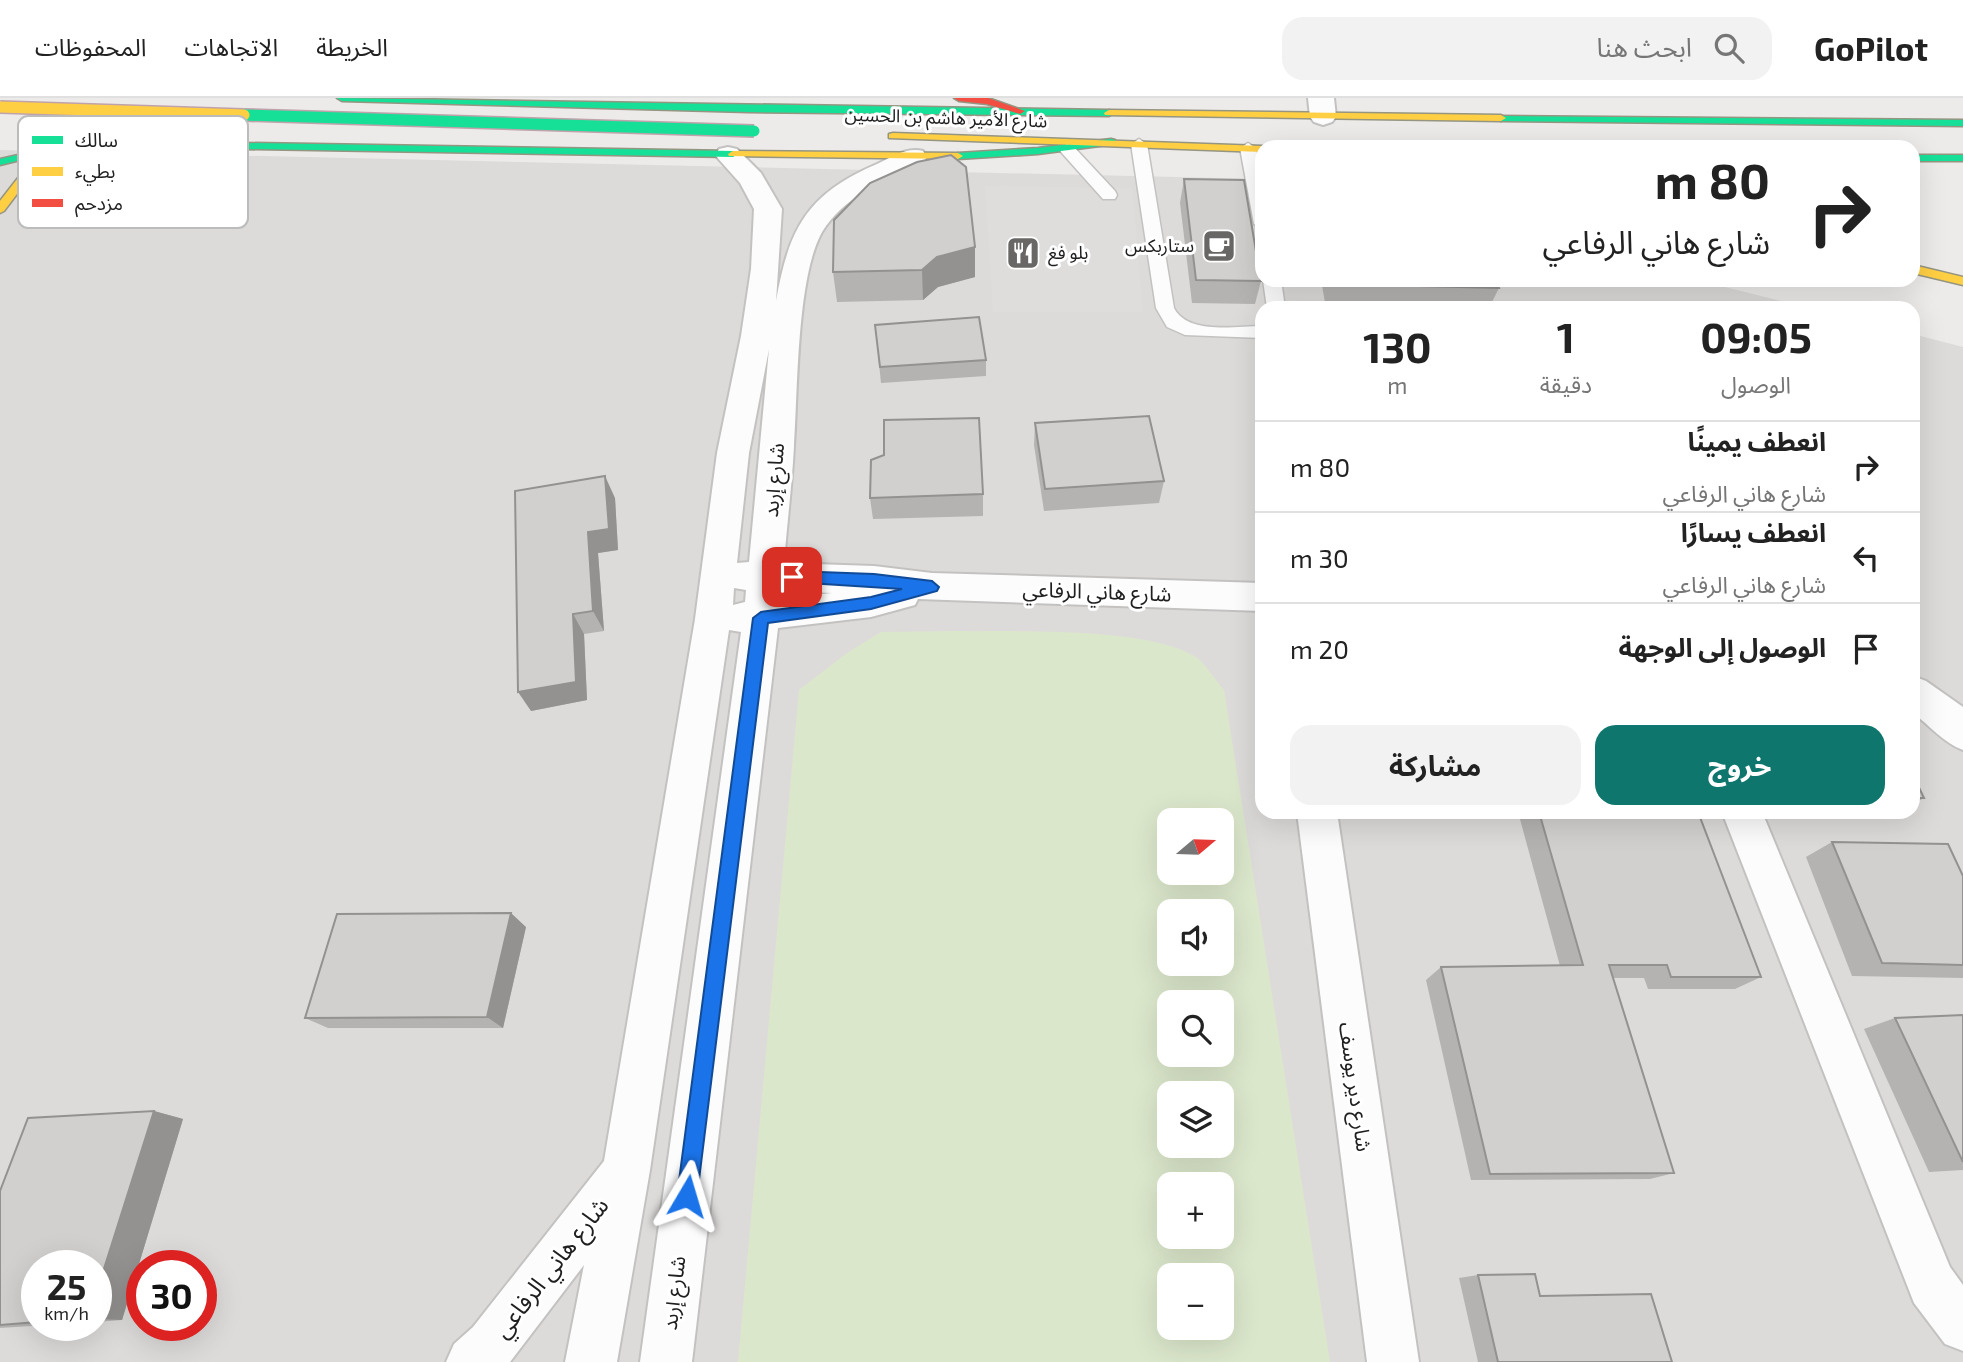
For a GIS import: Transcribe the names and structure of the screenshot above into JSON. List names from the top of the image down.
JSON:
{
  "streets": {
    "main road": ["شارع الأمير هاشم بن الحسين"],
    "street": ["شارع إربد", "شارع هاني الرفاعي", "شارع دير يوسف"]
  },
  "crossings": [
    ["شارع إربد", "شارع هاني الرفاعي"]
  ],
  "places": {
    "cafe": ["ستاربكس"],
    "restaurant": ["بلو فغ"]
  },
  "legend": ["سالك", "بطيء", "مزدحم"],
  "north": "right",
  "page": {
    "header": "GoPilot",
    "search": "ابحث هنا",
    "nav": ["الخريطة", "الاتجاهات", "المحفوظات"],
    "turn": ["80 m", "شارع هاني الرفاعي"],
    "eta": [
      "09:05",
      "الوصول",
      "1",
      "دقيقة",
      "130",
      "m"
    ],
    "list": [
      {
        "name": "انعطف يمينًا",
        "note": "شارع هاني الرفاعي",
        "value": "80 m"
      },
      {
        "name": "انعطف يسارًا",
        "note": "شارع هاني الرفاعي",
        "value": "30 m"
      },
      {
        "name": "الوصول إلى الوجهة",
        "value": "20 m"
      }
    ],
    "buttons": ["خروج", "مشاركة"],
    "map_buttons": ["+", "−"],
    "speed": "25 km/h",
    "limit": "30"
  }
}
